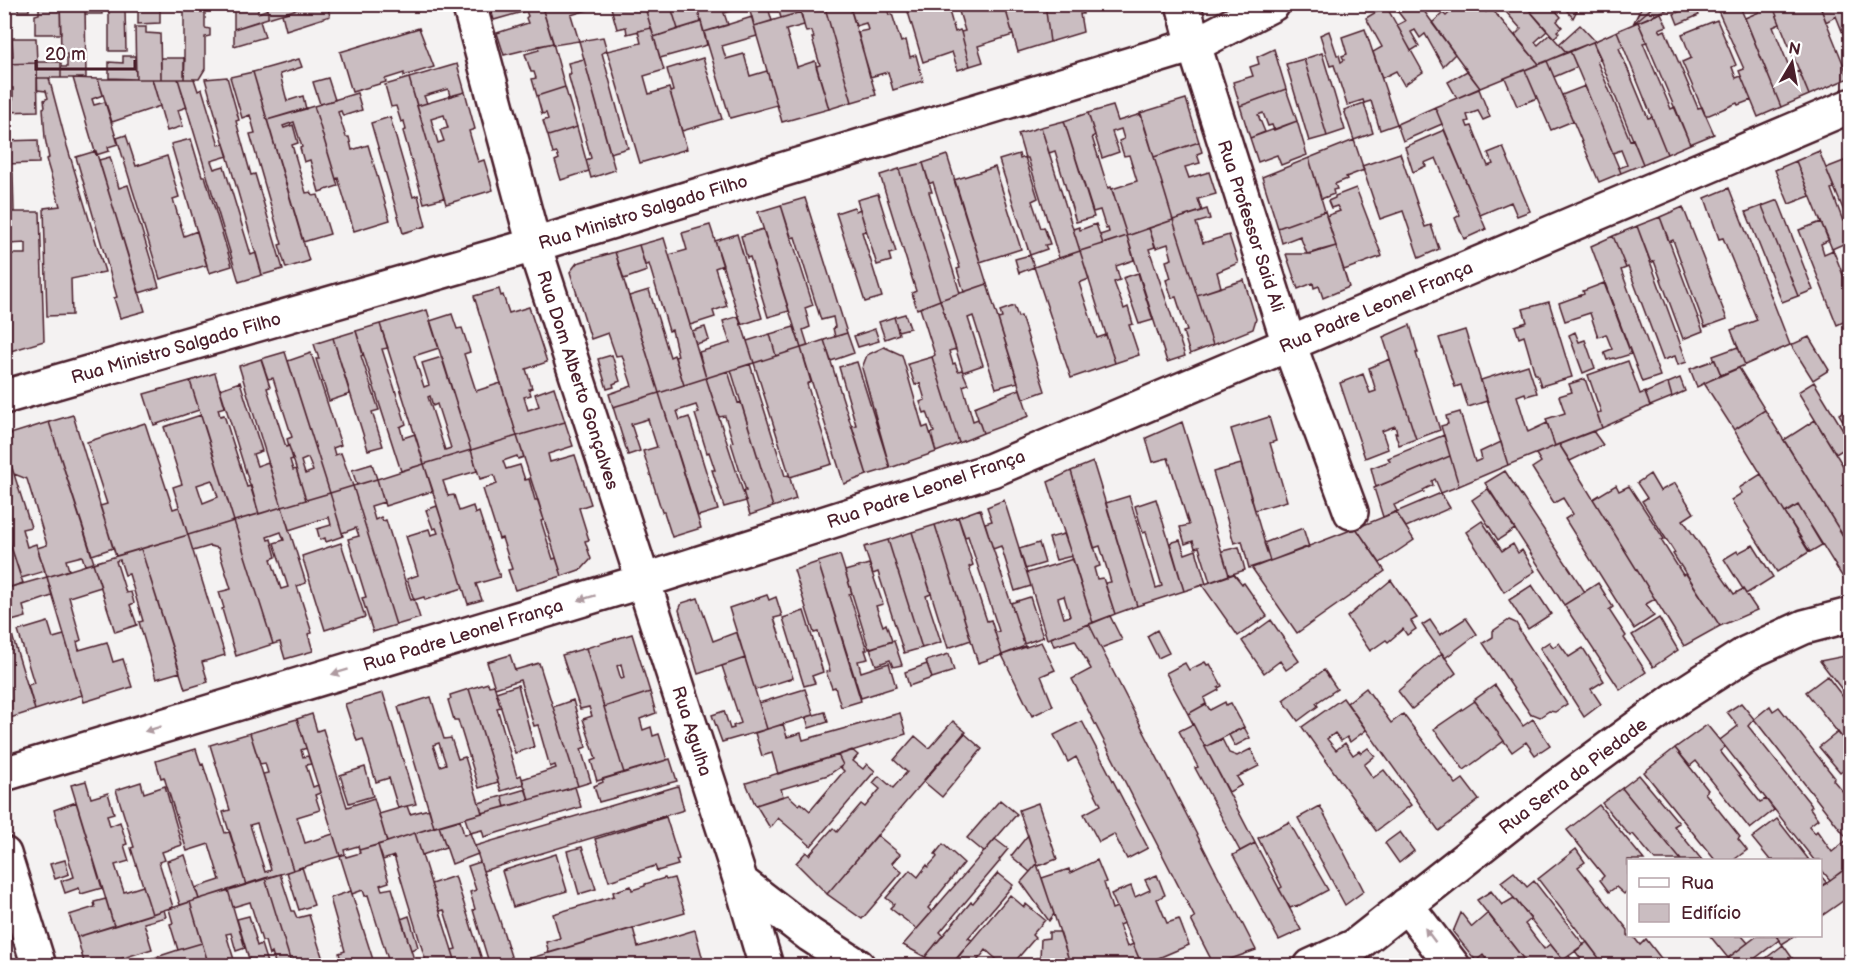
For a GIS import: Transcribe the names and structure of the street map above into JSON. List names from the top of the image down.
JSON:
{
  "streets": {
    "street": [
      "Rua Ministro Salgado Filho",
      "Rua Professor Said Ali",
      "Rua Padre Leonel França",
      "Rua Dom Alberto Gonçalves",
      "Rua Agulha",
      "Rua Serra da Piedade"
    ]
  },
  "crossings": [
    ["Rua Ministro Salgado Filho", "Rua Professor Said Ali"],
    ["Rua Ministro Salgado Filho", "Rua Dom Alberto Gonçalves"],
    ["Rua Professor Said Ali", "Rua Padre Leonel França"],
    ["Rua Padre Leonel França", "Rua Dom Alberto Gonçalves"],
    ["Rua Padre Leonel França", "Rua Agulha"],
    ["Rua Dom Alberto Gonçalves", "Rua Agulha"]
  ],
  "legend": ["Rua", "Edifício"],
  "scale_bar": "20 m",
  "north": "top"
}
